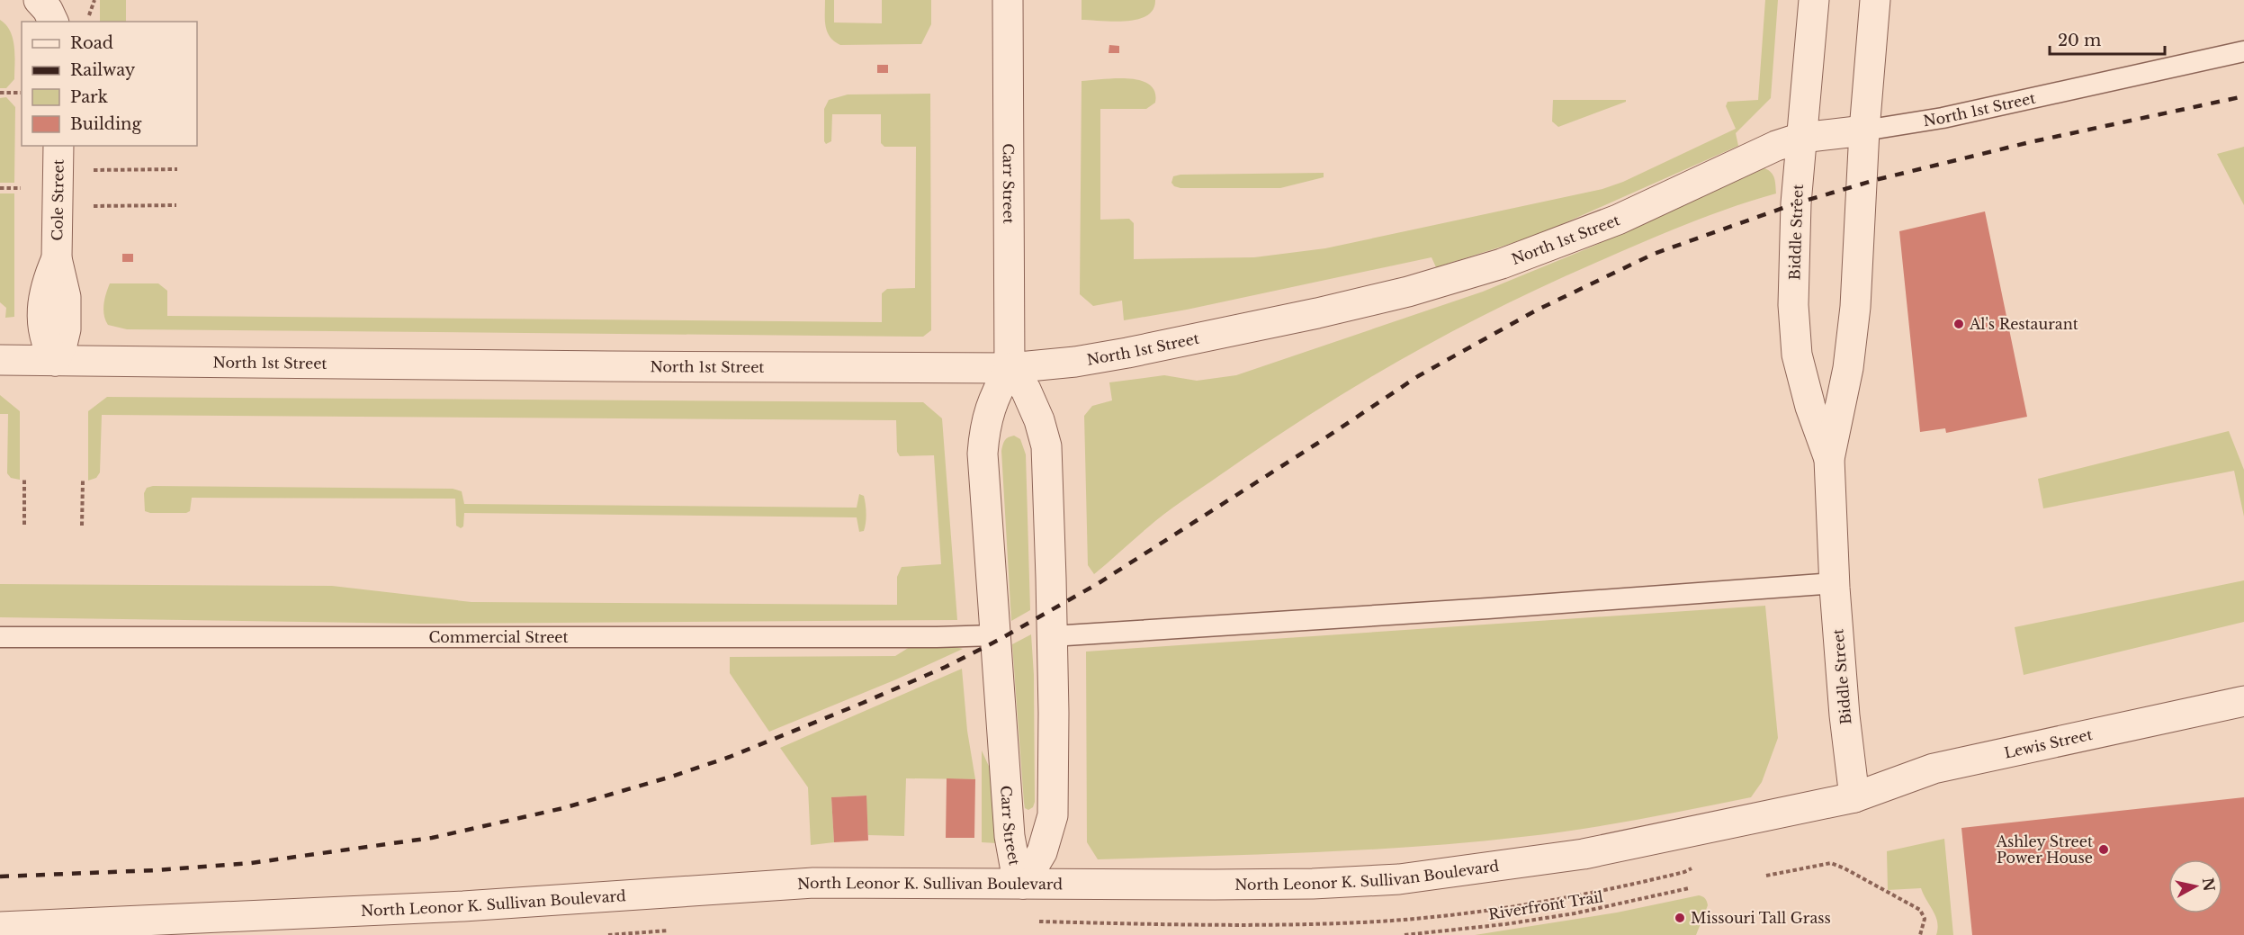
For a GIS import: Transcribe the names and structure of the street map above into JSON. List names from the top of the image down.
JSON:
{
  "streets": {
    "street": [
      "North 1st Street",
      "Carr Street",
      "Cole Street",
      "Biddle Street",
      "Lewis Street",
      "North Leonor K. Sullivan Boulevard"
    ],
    "lane": ["Commercial Street"],
    "path": ["Riverfront Trail"]
  },
  "crossings": [
    ["North 1st Street", "Carr Street"],
    ["North 1st Street", "Cole Street"],
    ["North 1st Street", "Biddle Street"],
    ["Carr Street", "Commercial Street"],
    ["Carr Street", "North Leonor K. Sullivan Boulevard"],
    ["Biddle Street", "Lewis Street"],
    ["Biddle Street", "North Leonor K. Sullivan Boulevard"],
    ["Lewis Street", "North Leonor K. Sullivan Boulevard"]
  ],
  "places": ["Al's Restaurant", "Ashley Street Power House", "Missouri Tall Grass"],
  "legend": [
    "Road",
    "Railway",
    "Park",
    "Building"
  ],
  "scale_bar": "20 m",
  "north": "right"
}
